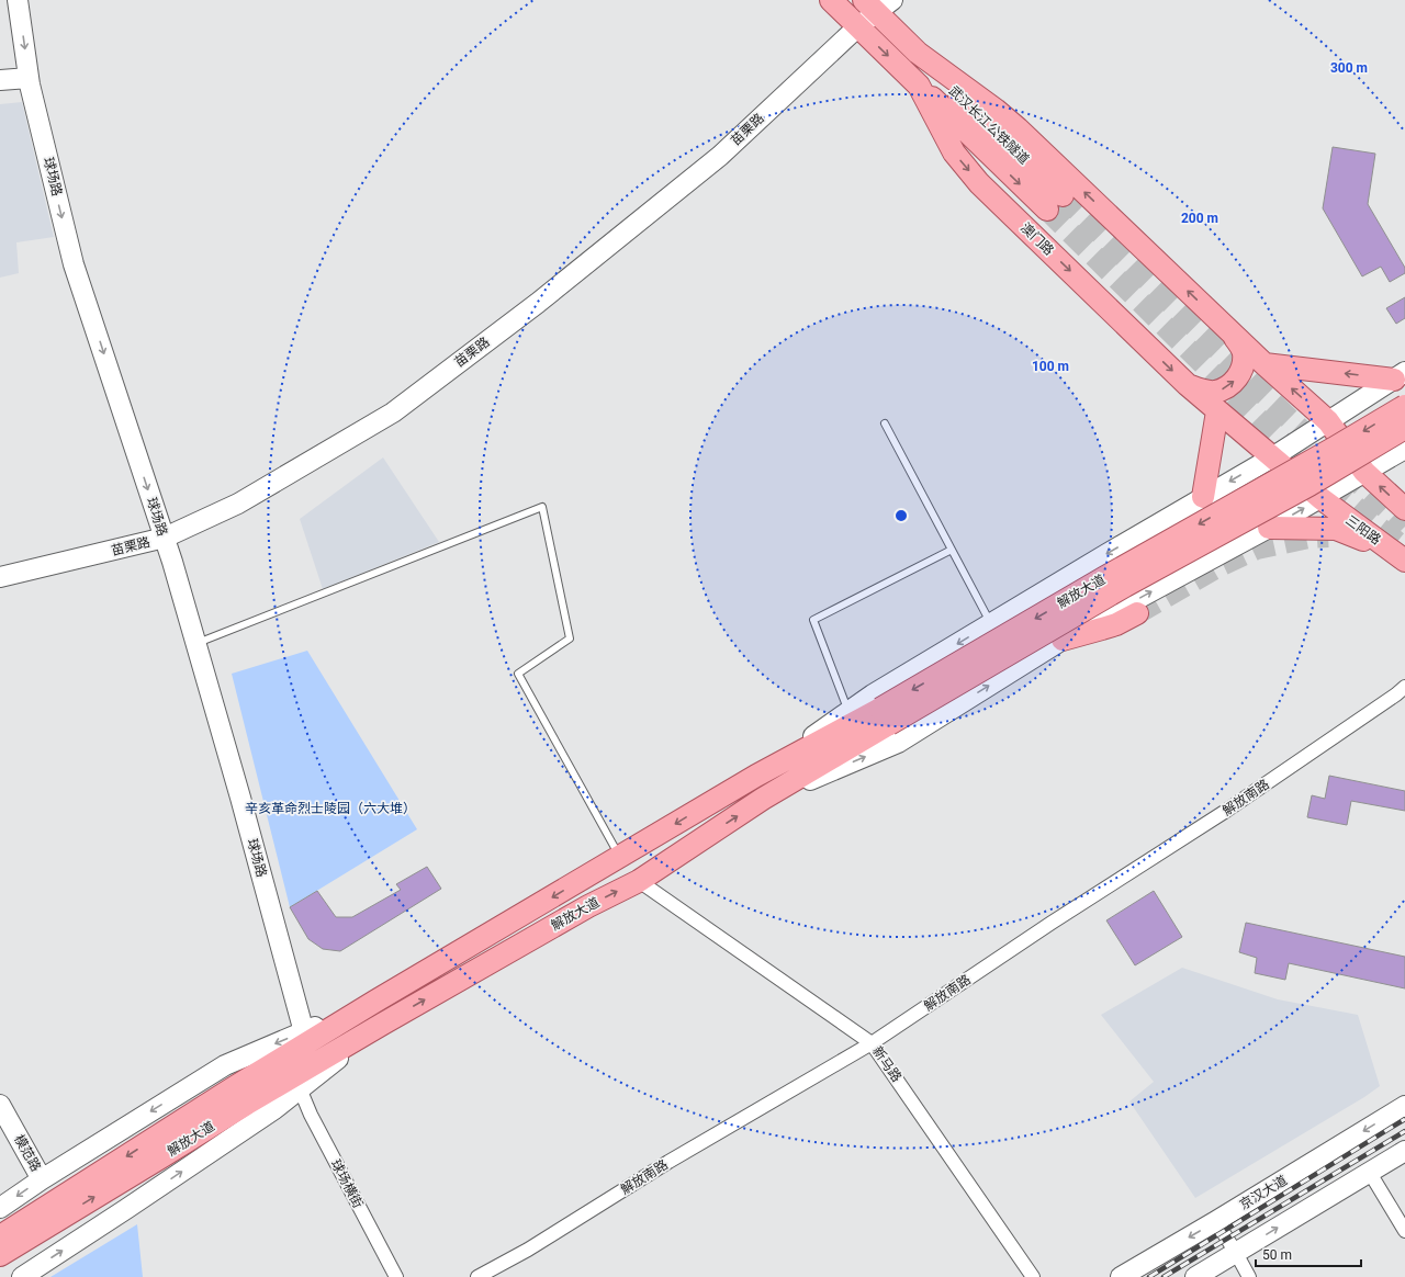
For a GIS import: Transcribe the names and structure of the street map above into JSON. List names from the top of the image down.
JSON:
{
  "streets": {
    "main road": [
      "武汉长江公铁隧道",
      "苗栗路",
      "球场路",
      "澳门路",
      "三阳路",
      "解放大道",
      "模范路",
      "京汉大道"
    ],
    "street": ["解放南路", "新马路", "球场横街"]
  },
  "crossings": [
    ["武汉长江公铁隧道", "澳门路"],
    ["苗栗路", "球场路"],
    ["苗栗路", "澳门路"],
    ["球场路", "解放大道"],
    ["澳门路", "三阳路"],
    ["澳门路", "解放大道"],
    ["三阳路", "解放大道"],
    ["解放大道", "新马路"],
    ["解放大道", "模范路"],
    ["解放大道", "球场横街"],
    ["解放南路", "新马路"]
  ],
  "one_way": ["球场路"],
  "parks": ["辛亥革命烈士陵园（六大堆）"],
  "scale_bar": "50 m",
  "rings": ["300 m", "200 m", "100 m"]
}
